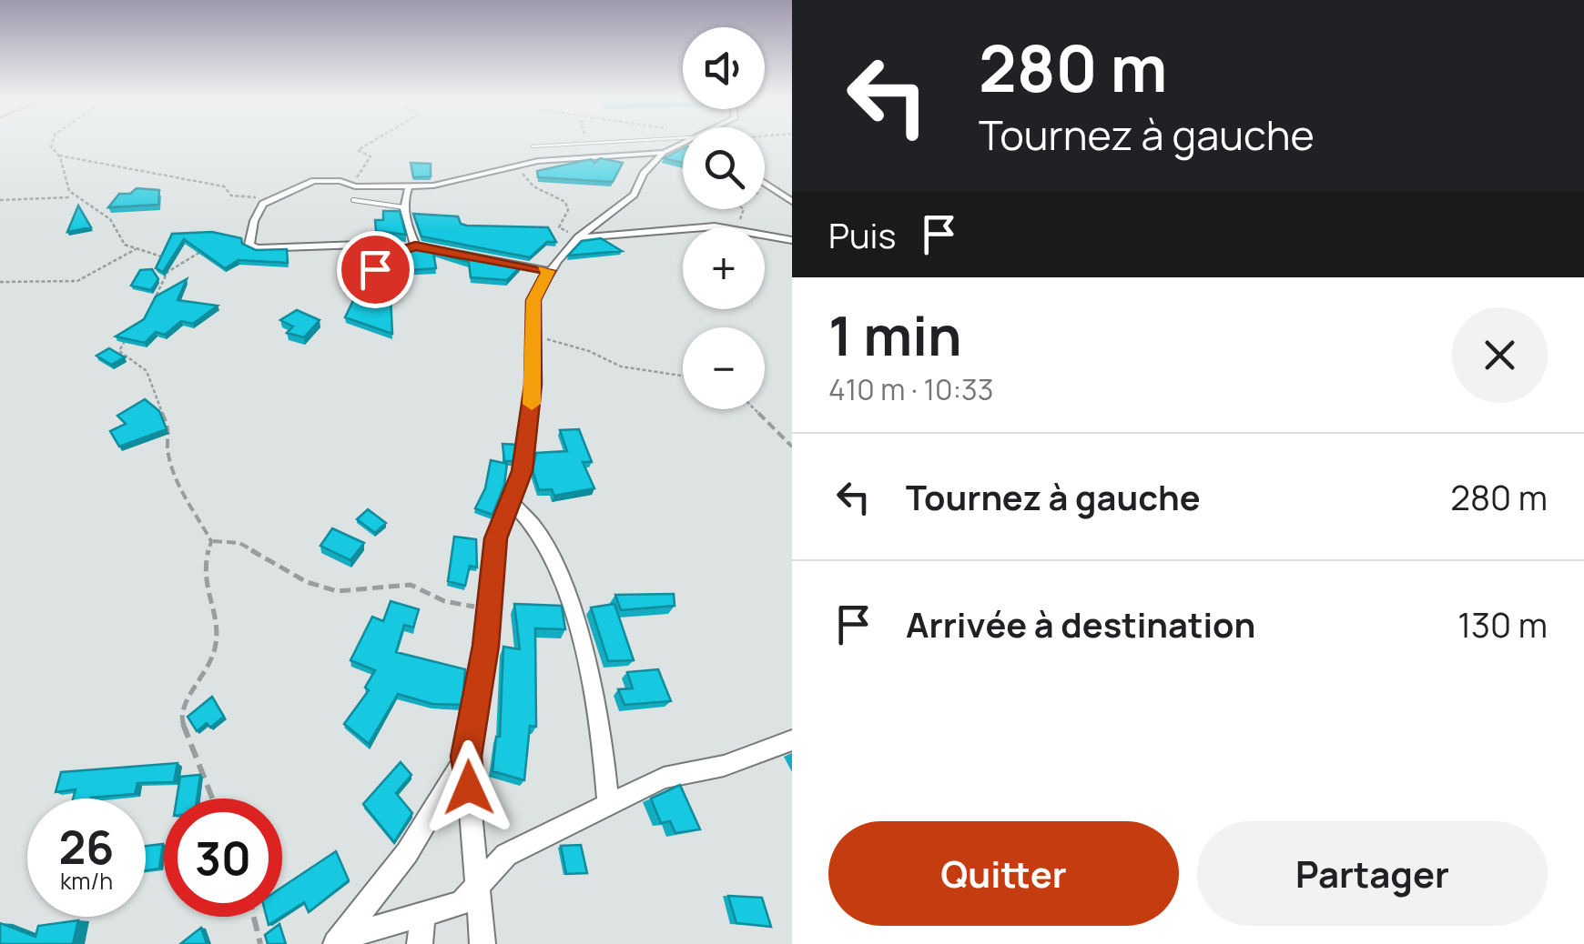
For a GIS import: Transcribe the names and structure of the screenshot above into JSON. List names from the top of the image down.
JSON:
{
  "page": {
    "turn": ["280 m", "Tournez à gauche"],
    "map_buttons": ["+", "−"],
    "then": "Puis",
    "heading": ["1 min", "410 m · 10:33"],
    "list": [
      {
        "name": "Tournez à gauche",
        "value": "280 m"
      },
      {
        "name": "Arrivée à destination",
        "value": "130 m"
      }
    ],
    "speed": "26 km/h",
    "limit": "30",
    "buttons": ["Quitter", "Partager"]
  }
}
